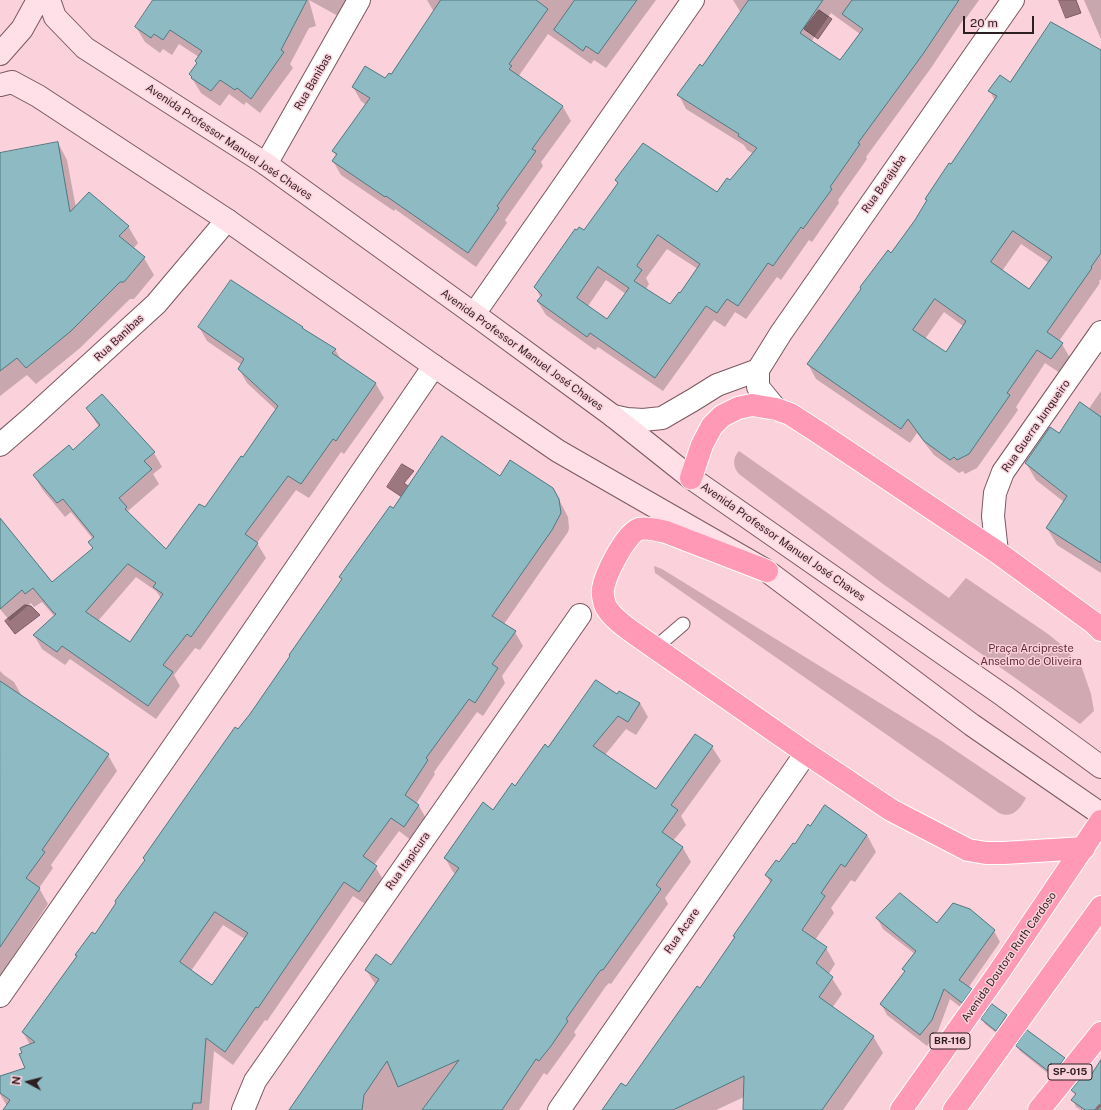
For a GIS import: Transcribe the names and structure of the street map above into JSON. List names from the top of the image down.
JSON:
{
  "streets": {
    "highway": ["Avenida Doutora Ruth Cardoso", "BR-116", "SP-015"],
    "main road": ["Avenida Professor Manuel José Chaves"],
    "street": [
      "Rua Banibas",
      "Rua Barajuba",
      "Rua Guerra Junqueiro",
      "Rua Itapicura",
      "Rua Acare"
    ]
  },
  "crossings": [
    ["Rua Banibas", "Avenida Professor Manuel José Chaves"]
  ],
  "parks": ["Praça Arcipreste Anselmo de Oliveira"],
  "scale_bar": "20 m",
  "north": "left"
}
